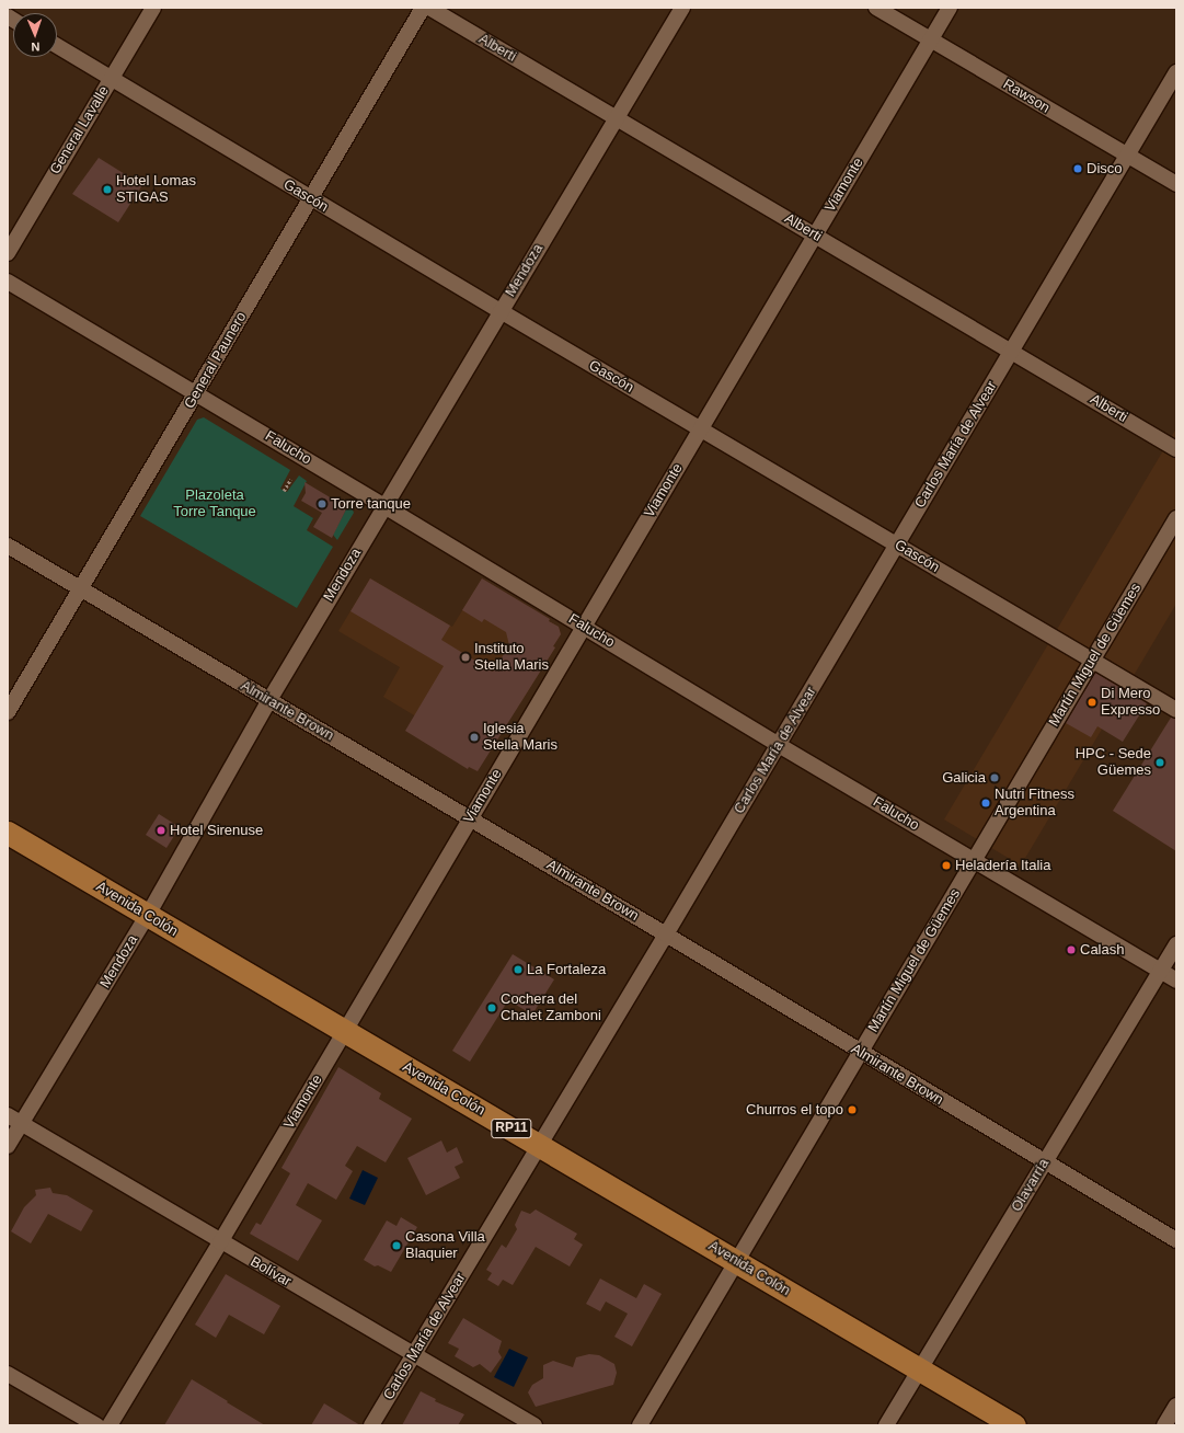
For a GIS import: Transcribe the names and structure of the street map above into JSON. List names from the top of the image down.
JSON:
{
  "streets": {
    "main road": ["Avenida Colón", "RP11"],
    "street": [
      "Alberti",
      "Rawson",
      "General Lavalle",
      "Viamonte",
      "Gascón",
      "Mendoza",
      "General Paunero",
      "Carlos María de Alvear",
      "Falucho",
      "Martín Miguel de Güemes",
      "Almirante Brown",
      "Olavarría",
      "Bolívar"
    ]
  },
  "crossings": [
    ["Alberti", "Viamonte"],
    ["Alberti", "Mendoza"],
    ["Alberti", "Carlos María de Alvear"],
    ["Rawson", "Viamonte"],
    ["Rawson", "Carlos María de Alvear"],
    ["General Lavalle", "Gascón"],
    ["Viamonte", "Gascón"],
    ["Viamonte", "Falucho"],
    ["Viamonte", "Almirante Brown"],
    ["Viamonte", "Avenida Colón"],
    ["Viamonte", "Bolívar"],
    ["Gascón", "Mendoza"],
    ["Gascón", "General Paunero"],
    ["Gascón", "Carlos María de Alvear"],
    ["Gascón", "Martín Miguel de Güemes"],
    ["Mendoza", "Falucho"],
    ["Mendoza", "Almirante Brown"],
    ["Mendoza", "Avenida Colón"],
    ["Mendoza", "Bolívar"],
    ["General Paunero", "Falucho"],
    ["General Paunero", "Almirante Brown"],
    ["Carlos María de Alvear", "Falucho"],
    ["Carlos María de Alvear", "Almirante Brown"],
    ["Carlos María de Alvear", "Avenida Colón"],
    ["Carlos María de Alvear", "Bolívar"],
    ["Falucho", "Martín Miguel de Güemes"],
    ["Falucho", "Olavarría"],
    ["Martín Miguel de Güemes", "Almirante Brown"],
    ["Martín Miguel de Güemes", "Avenida Colón"],
    ["Almirante Brown", "Olavarría"],
    ["Avenida Colón", "Olavarría"]
  ],
  "parks": ["Plazoleta Torre Tanque"],
  "places": [
    "Disco",
    "Hotel Lomas STIGAS",
    "Torre tanque",
    "Instituto Stella Maris",
    "Di Mero Expresso",
    "Iglesia Stella Maris",
    "HPC - Sede Güemes",
    "Galicia",
    "Nutri Fitness Argentina",
    "Hotel Sirenuse",
    "Heladería Italia",
    "Calash",
    "La Fortaleza",
    "Cochera del Chalet Zamboni",
    "Churros el topo",
    "Casona Villa Blaquier"
  ],
  "north": "bottom"
}
